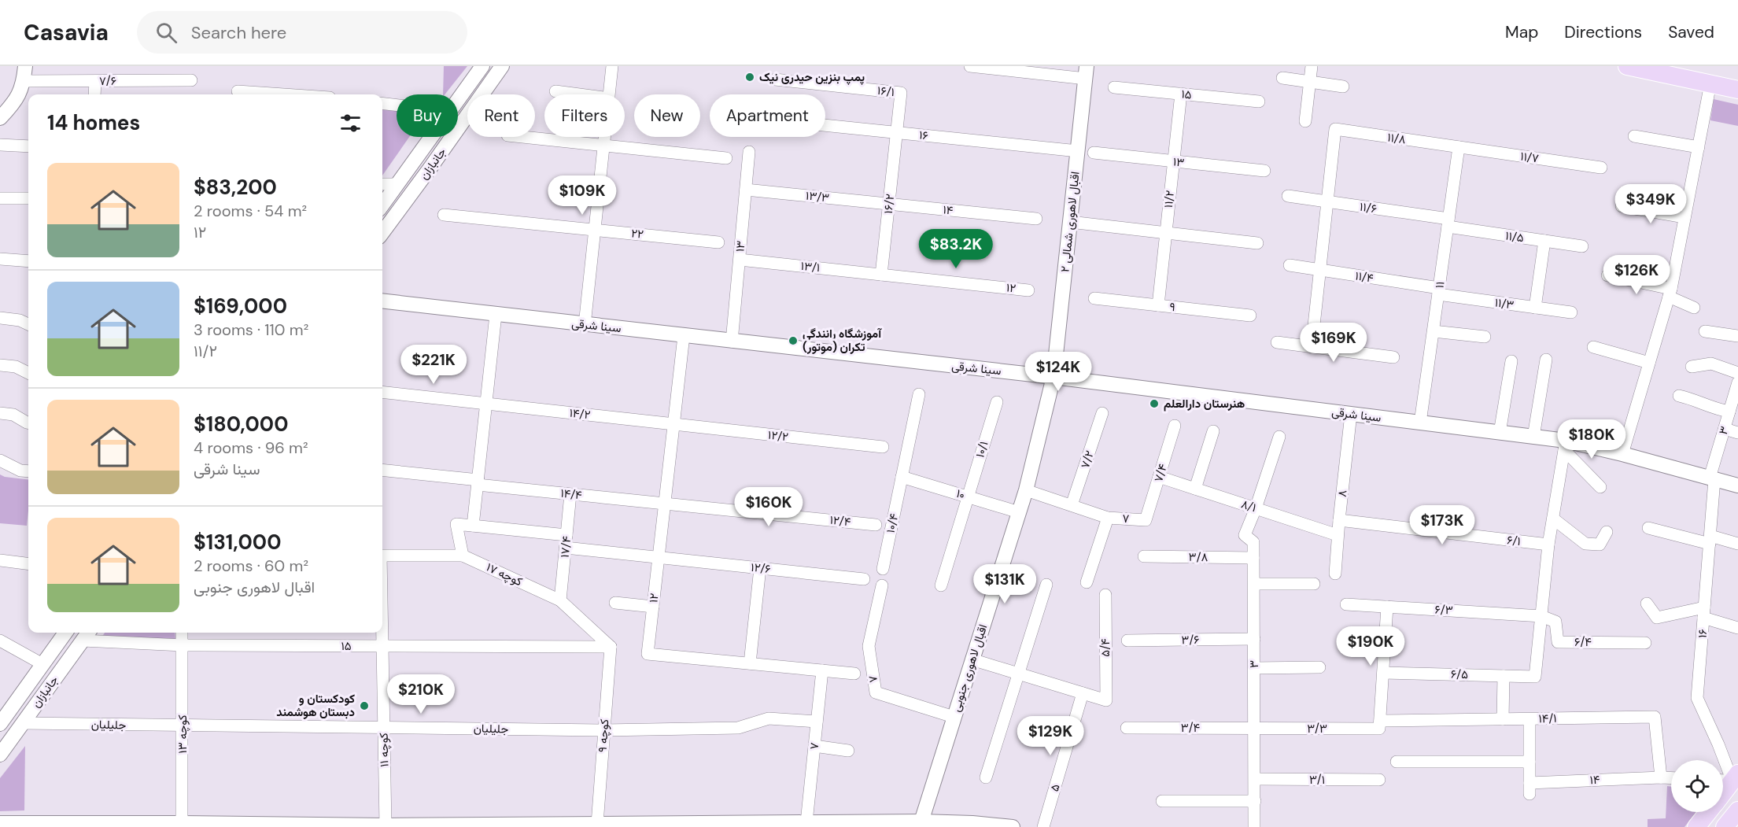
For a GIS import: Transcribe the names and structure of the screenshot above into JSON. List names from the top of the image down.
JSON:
{
  "streets": {
    "street": [
      "۷/۶",
      "۱۶/۱",
      "۱۵",
      "۱۶",
      "۱۱/۸",
      "۱۱/۷",
      "۱۳",
      "جانبازان",
      "۱۳/۳",
      "۱۱/۲",
      "۱۶/۲",
      "۱۱/۶",
      "۱۴",
      "اقبال لاهوری شمالی ۲",
      "۲۲",
      "۱۱/۵",
      "۱۳/۱",
      "۱۱/۴",
      "۱۱",
      "۱۲",
      "۱۱/۳",
      "۹",
      "سینا شرقی",
      "۱۴/۲",
      "۳",
      "۱۲/۲",
      "۱۰/۱",
      "۷/۲",
      "۷/۴",
      "۸",
      "۱۴/۴",
      "۱۰",
      "۸/۱",
      "۷",
      "۱۲/۴",
      "۱۰/۴",
      "۶/۱",
      "۱۷/۴",
      "۳/۸",
      "۱۲/۶",
      "کوچه ۱۷",
      "۶/۳",
      "۳/۶",
      "۶/۴",
      "۵/۴",
      "اقبال لاهوری جنوبی",
      "۶/۵",
      "۱۴/۱",
      "جلیلیان",
      "۳/۴",
      "۳/۳",
      "کوچه ۱۳",
      "کوچه ۹",
      "کوچه ۱۱",
      "۳/۱",
      "۵"
    ]
  },
  "crossings": [
    ["۱۶/۱", "۱۶"],
    ["۱۶/۱", "۱۶/۲"],
    ["۱۵", "جانبازان"],
    ["۱۵", "۱۱/۲"],
    ["۱۵", "کوچه ۱۷"],
    ["۱۵", "کوچه ۱۳"],
    ["۱۵", "کوچه ۹"],
    ["۱۵", "کوچه ۱۱"],
    ["۱۶", "۱۶/۲"],
    ["۱۶", "اقبال لاهوری شمالی ۲"],
    ["۱۶", "سینا شرقی"],
    ["۱۶", "۳"],
    ["۱۱/۸", "۱۱/۷"],
    ["۱۱/۸", "۱۱/۶"],
    ["۱۱/۸", "۱۱"],
    ["۱۱/۷", "۱۱"],
    ["۱۳", "۱۳/۳"],
    ["۱۳", "۱۱/۲"],
    ["۱۳", "۱۳/۱"],
    ["۱۳", "سینا شرقی"],
    ["جانبازان", "جلیلیان"],
    ["۱۳/۳", "۱۶/۲"],
    ["۱۳/۳", "۱۴"],
    ["۱۱/۲", "۹"],
    ["۱۶/۲", "۱۴"],
    ["۱۶/۲", "۱۳/۱"],
    ["۱۶/۲", "۱۲"],
    ["۱۱/۶", "۱۱/۵"],
    ["۱۱/۶", "۱۱"],
    ["۱۴", "۱۴/۱"],
    ["اقبال لاهوری شمالی ۲", "سینا شرقی"],
    ["اقبال لاهوری شمالی ۲", "اقبال لاهوری جنوبی"],
    ["۱۱/۵", "۱۱"],
    ["۱۳/۱", "۱۲"],
    ["۱۱/۴", "۱۱"],
    ["۱۱/۴", "۱۱/۳"],
    ["۱۱", "۱۱/۳"],
    ["۱۱", "سینا شرقی"],
    ["۱۲", "سینا شرقی"],
    ["۱۲", "۱۴/۲"],
    ["۱۲", "۱۲/۲"],
    ["۱۲", "۱۴/۴"],
    ["۱۲", "۷"],
    ["۱۲", "۱۲/۴"],
    ["۱۲", "۱۲/۶"],
    ["سینا شرقی", "۳"],
    ["سینا شرقی", "۸"],
    ["سینا شرقی", "اقبال لاهوری جنوبی"],
    ["۱۴/۲", "۱۲/۲"],
    ["۳", "۸/۱"],
    ["۳", "۳/۸"],
    ["۳", "۳/۶"],
    ["۳", "۳/۴"],
    ["۳", "۳/۳"],
    ["۳", "۳/۱"],
    ["۱۰/۱", "۱۰"],
    ["۷/۲", "۷"],
    ["۷/۴", "۸/۱"],
    ["۷/۴", "۷"],
    ["۸", "۸/۱"],
    ["۸", "۶/۱"],
    ["۸", "اقبال لاهوری جنوبی"],
    ["۱۴/۴", "۱۲/۴"],
    ["۱۴/۴", "۱۷/۴"],
    ["۱۰", "۱۰/۴"],
    ["۱۰", "اقبال لاهوری جنوبی"],
    ["۷", "اقبال لاهوری جنوبی"],
    ["۷", "جلیلیان"],
    ["۱۷/۴", "کوچه ۱۷"],
    ["کوچه ۱۷", "کوچه ۹"],
    ["۶/۳", "۶/۴"],
    ["۶/۳", "۶/۵"],
    ["۶/۴", "۶/۵"],
    ["۵/۴", "۵"],
    ["۱۴/۱", "۳/۳"],
    ["جلیلیان", "کوچه ۱۳"],
    ["جلیلیان", "کوچه ۹"],
    ["جلیلیان", "کوچه ۱۱"],
    ["۳/۴", "۳/۳"]
  ],
  "places": [
    "پمپ بنزین حیدری نیک",
    "آموزشگاه رانندگی تکران (موتور)",
    "هنرستان دارالعلم",
    "کودکستان و دبستان هوشمند"
  ],
  "page": {
    "header": "Casavia",
    "search": "Search here",
    "nav": ["Map", "Directions", "Saved"],
    "chip": [
      "Buy",
      "Rent",
      "Filters",
      "New",
      "Apartment"
    ],
    "heading": "14 homes",
    "list": [
      {
        "name": "$83,200",
        "note": "2 rooms · 54 m² · ۱۲"
      },
      {
        "name": "$169,000",
        "note": "3 rooms · 110 m² · ۱۱/۲"
      },
      {
        "name": "$180,000",
        "note": "4 rooms · 96 m² · سینا شرقی"
      },
      {
        "name": "$131,000",
        "note": "2 rooms · 60 m² · اقبال لاهوری جنوبی"
      }
    ],
    "price": [
      "$109K",
      "$349K",
      "$83.2K",
      "$126K",
      "$169K",
      "$221K",
      "$124K",
      "$180K",
      "$160K",
      "$173K",
      "$131K",
      "$190K",
      "$210K",
      "$129K"
    ]
  }
}
